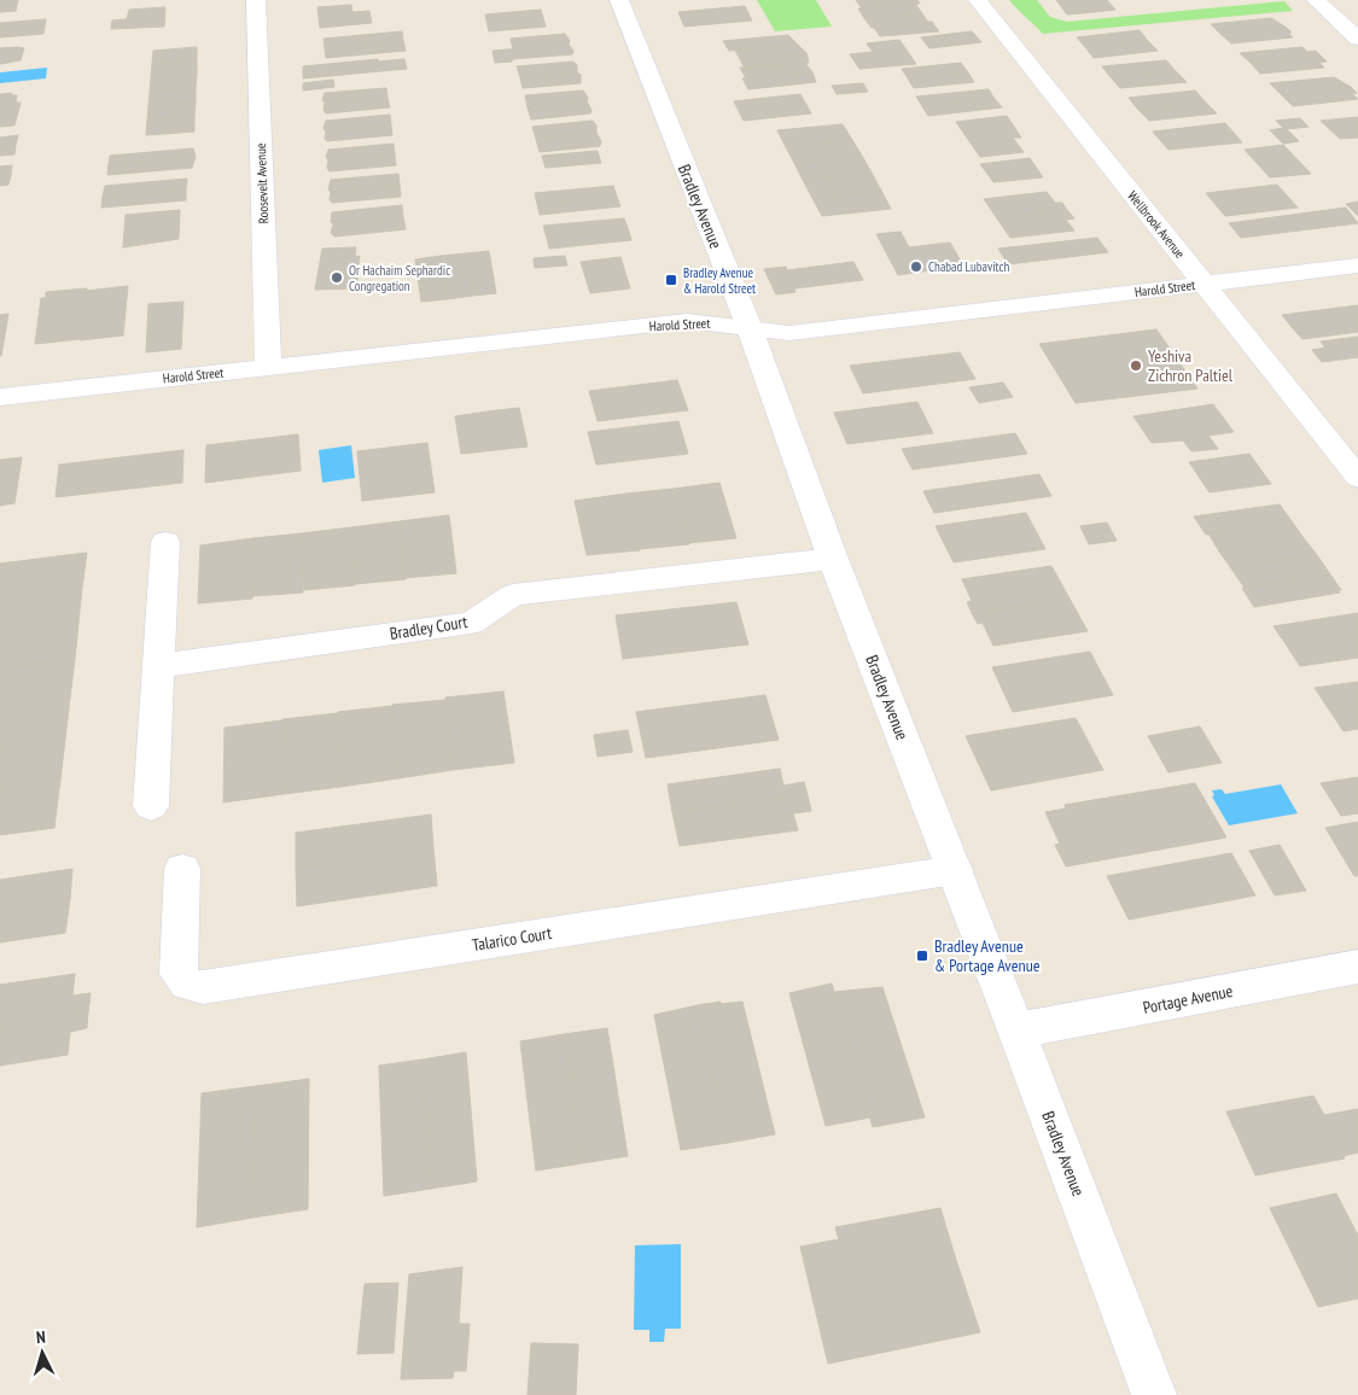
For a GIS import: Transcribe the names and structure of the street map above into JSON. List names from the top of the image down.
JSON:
{
  "streets": {
    "street": [
      "Roosevelt Avenue",
      "Bradley Avenue",
      "Wellbrook Avenue",
      "Harold Street",
      "Bradley Court",
      "Talarico Court",
      "Portage Avenue"
    ]
  },
  "crossings": [
    ["Roosevelt Avenue", "Harold Street"],
    ["Bradley Avenue", "Harold Street"],
    ["Bradley Avenue", "Bradley Court"],
    ["Bradley Avenue", "Talarico Court"],
    ["Bradley Avenue", "Portage Avenue"],
    ["Wellbrook Avenue", "Harold Street"]
  ],
  "places": {
    "other": ["Chabad Lubavitch", "Or Hachaim Sephardic Congregation", "Yeshiva Zichron Paltiel"],
    "transit": ["Bradley Avenue & Harold Street", "Bradley Avenue & Portage Avenue"]
  },
  "north": "top"
}
